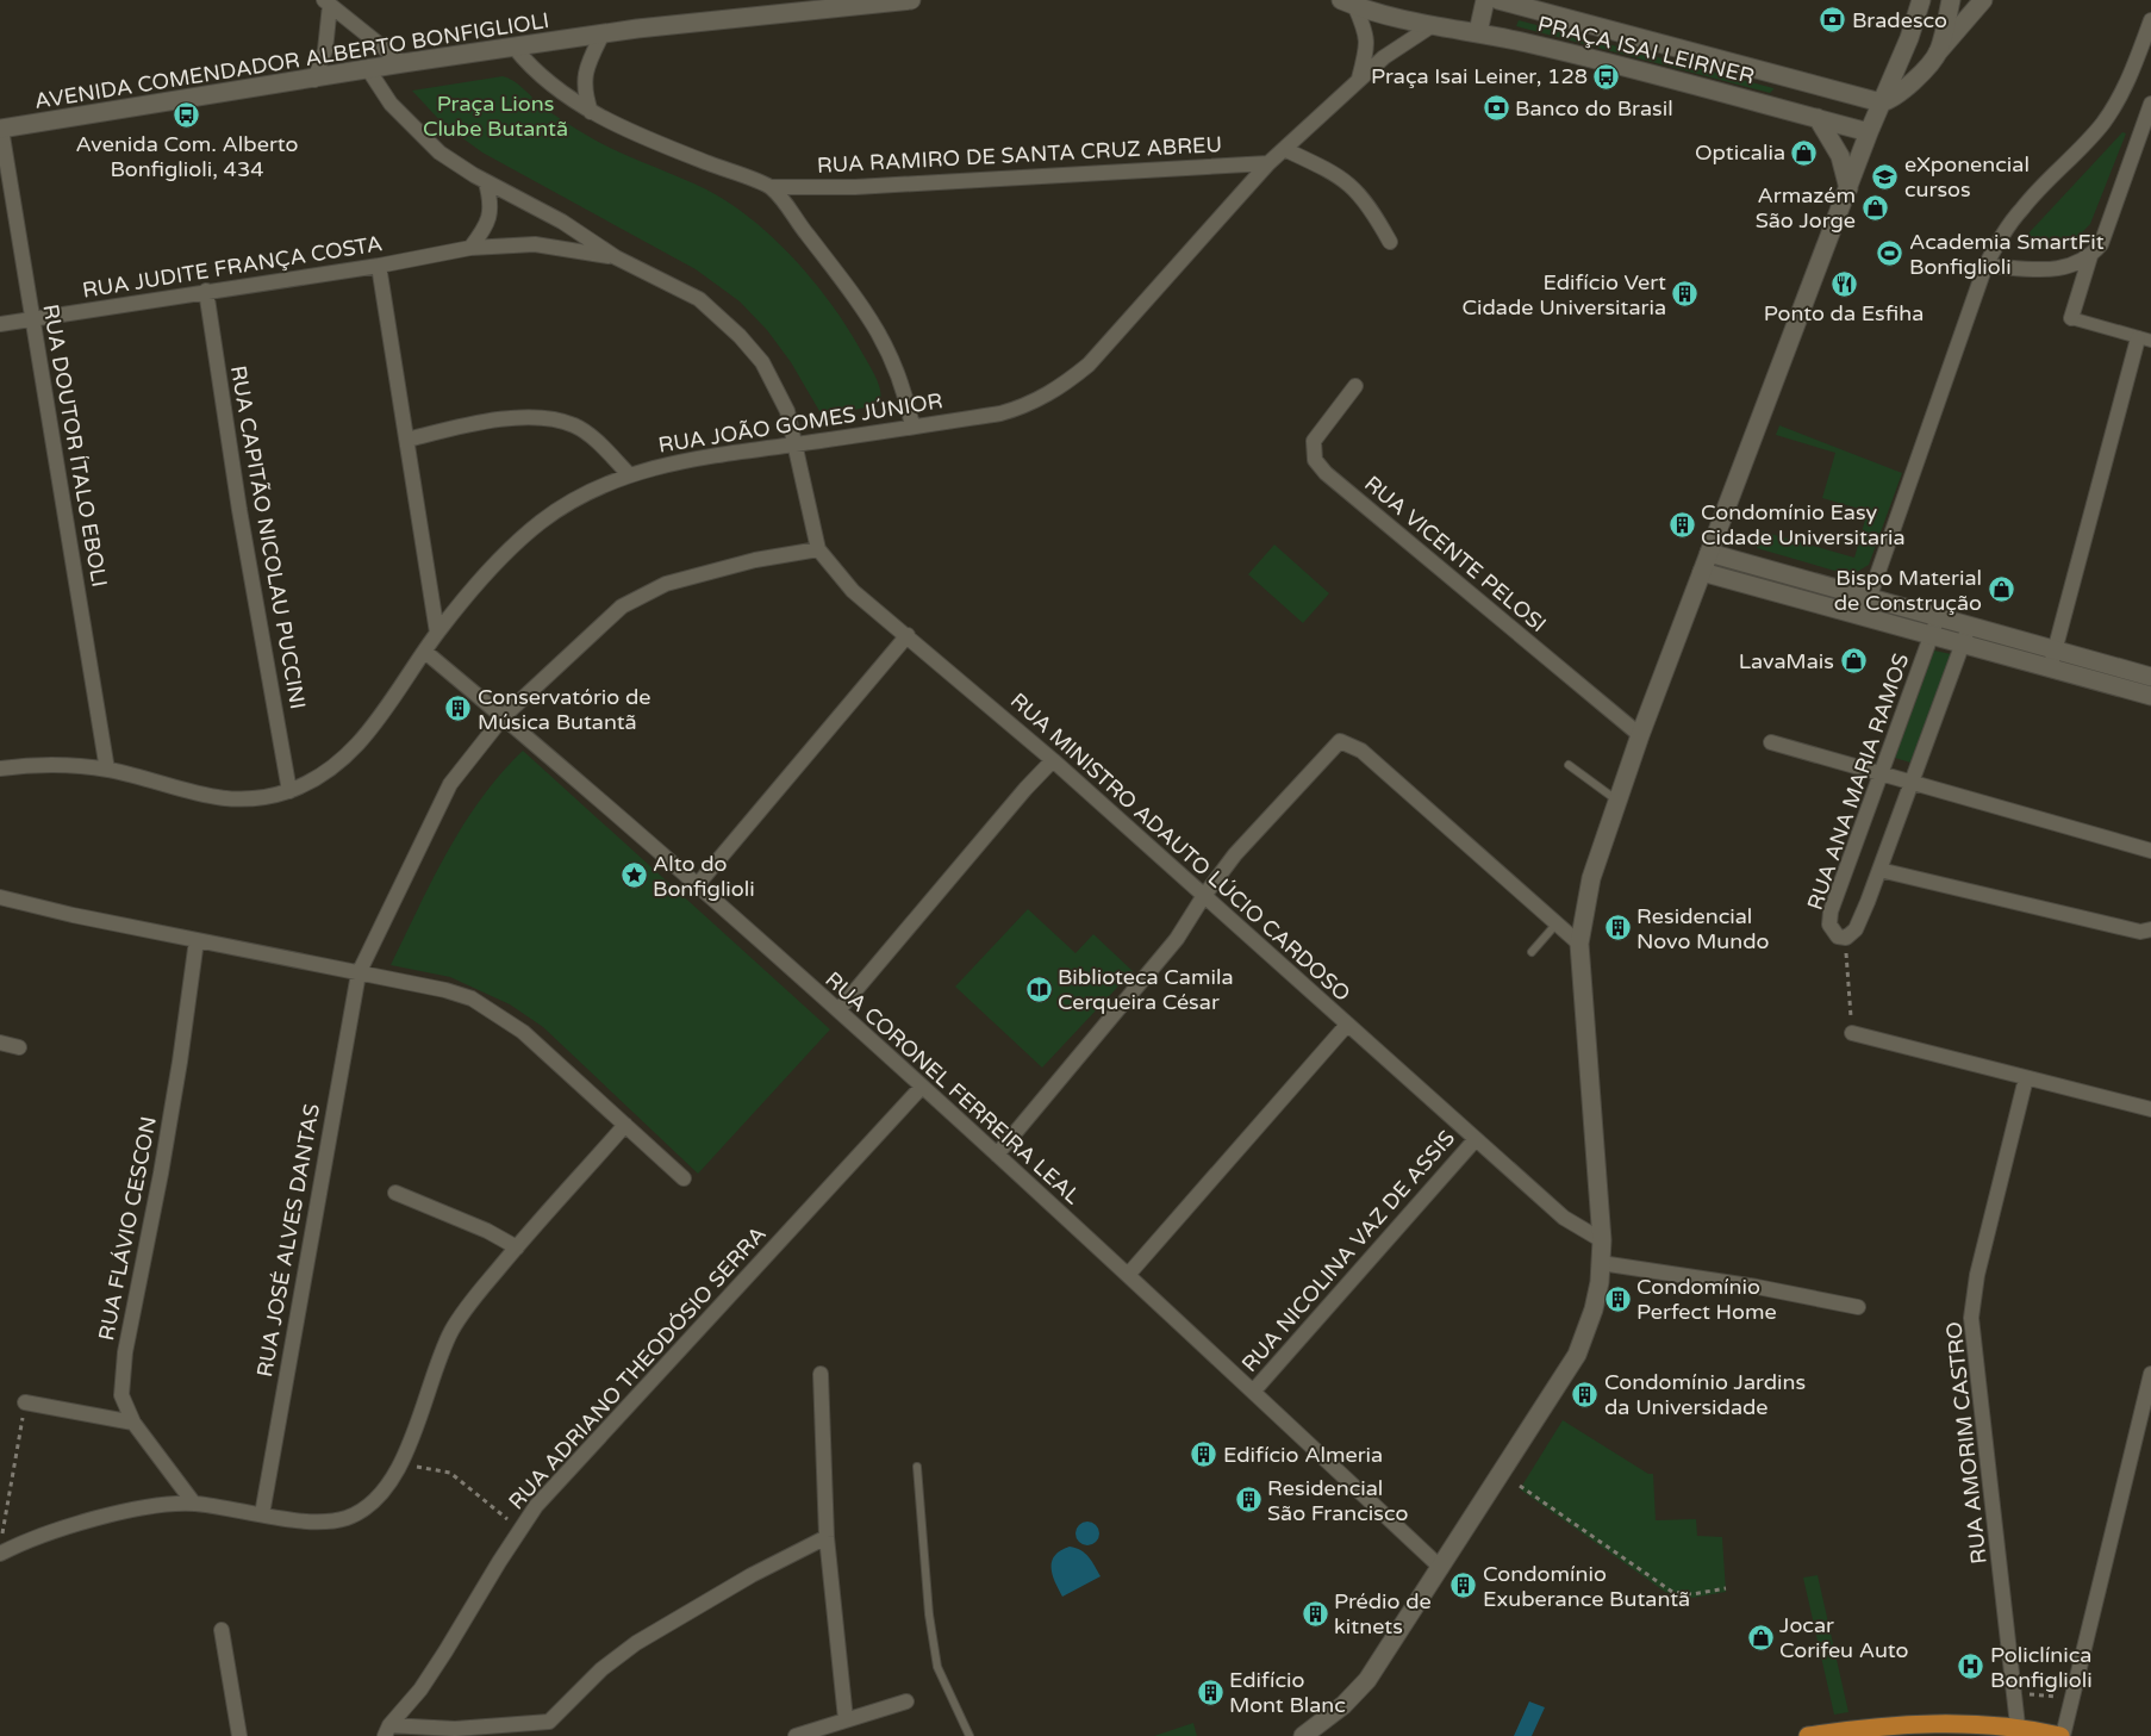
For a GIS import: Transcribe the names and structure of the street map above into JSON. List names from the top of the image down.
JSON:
{
  "streets": {
    "main road": ["PRAÇA ISAI LEIRNER", "AVENIDA COMENDADOR ALBERTO BONFIGLIOLI"],
    "street": [
      "RUA RAMIRO DE SANTA CRUZ ABREU",
      "RUA JUDITE FRANÇA COSTA",
      "RUA JOÃO GOMES JÚNIOR",
      "RUA DOUTOR ÍTALO EBOLI",
      "RUA CAPITÃO NICOLAU PUCCINI",
      "RUA VICENTE PELOSI",
      "RUA ANA MARIA RAMOS",
      "RUA MINISTRO ADAUTO LÚCIO CARDOSO",
      "RUA CORONEL FERREIRA LEAL",
      "RUA FLÁVIO CESCON",
      "RUA JOSÉ ALVES DANTAS",
      "RUA NICOLINA VAZ DE ASSIS",
      "RUA ADRIANO THEODÓSIO SERRA",
      "RUA AMORIM CASTRO"
    ]
  },
  "crossings": [
    ["PRAÇA ISAI LEIRNER", "RUA JOÃO GOMES JÚNIOR"],
    ["AVENIDA COMENDADOR ALBERTO BONFIGLIOLI", "RUA DOUTOR ÍTALO EBOLI"],
    ["RUA RAMIRO DE SANTA CRUZ ABREU", "RUA JOÃO GOMES JÚNIOR"],
    ["RUA JUDITE FRANÇA COSTA", "RUA DOUTOR ÍTALO EBOLI"],
    ["RUA JUDITE FRANÇA COSTA", "RUA CAPITÃO NICOLAU PUCCINI"],
    ["RUA JUDITE FRANÇA COSTA", "RUA MINISTRO ADAUTO LÚCIO CARDOSO"],
    ["RUA JOÃO GOMES JÚNIOR", "RUA DOUTOR ÍTALO EBOLI"],
    ["RUA JOÃO GOMES JÚNIOR", "RUA CAPITÃO NICOLAU PUCCINI"],
    ["RUA JOÃO GOMES JÚNIOR", "RUA MINISTRO ADAUTO LÚCIO CARDOSO"],
    ["RUA JOÃO GOMES JÚNIOR", "RUA CORONEL FERREIRA LEAL"],
    ["RUA MINISTRO ADAUTO LÚCIO CARDOSO", "RUA JOSÉ ALVES DANTAS"],
    ["RUA MINISTRO ADAUTO LÚCIO CARDOSO", "RUA NICOLINA VAZ DE ASSIS"],
    ["RUA CORONEL FERREIRA LEAL", "RUA JOSÉ ALVES DANTAS"],
    ["RUA CORONEL FERREIRA LEAL", "RUA NICOLINA VAZ DE ASSIS"],
    ["RUA CORONEL FERREIRA LEAL", "RUA ADRIANO THEODÓSIO SERRA"]
  ],
  "parks": ["Praça Lions Clube Butantã"],
  "places": {
    "bank": ["Bradesco", "Banco do Brasil"],
    "bus stop": ["Praça Isai Leiner, 128", "Avenida Com. Alberto Bonfiglioli, 434"],
    "shop": [
      "Opticalia",
      "Armazém São Jorge",
      "Bispo Material de Construção",
      "LavaMais",
      "Jocar Corifeu Auto"
    ],
    "school or university": ["eXponencial cursos"],
    "sports": ["Academia SmartFit Bonfiglioli"],
    "restaurant": ["Ponto da Esfiha"],
    "building": [
      "Edifício Vert Cidade Universitaria",
      "Condomínio Easy Cidade Universitaria",
      "Conservatório de Música Butantã",
      "Residencial Novo Mundo",
      "Condomínio Perfect Home",
      "Condomínio Jardins da Universidade",
      "Edifício Almeria",
      "Residencial São Francisco",
      "Condomínio Exuberance Butantã",
      "Prédio de kitnets",
      "Edifício Mont Blanc"
    ],
    "place": ["Alto do Bonfiglioli"],
    "library": ["Biblioteca Camila Cerqueira César"],
    "hospital": ["Policlínica Bonfiglioli"]
  }
}
